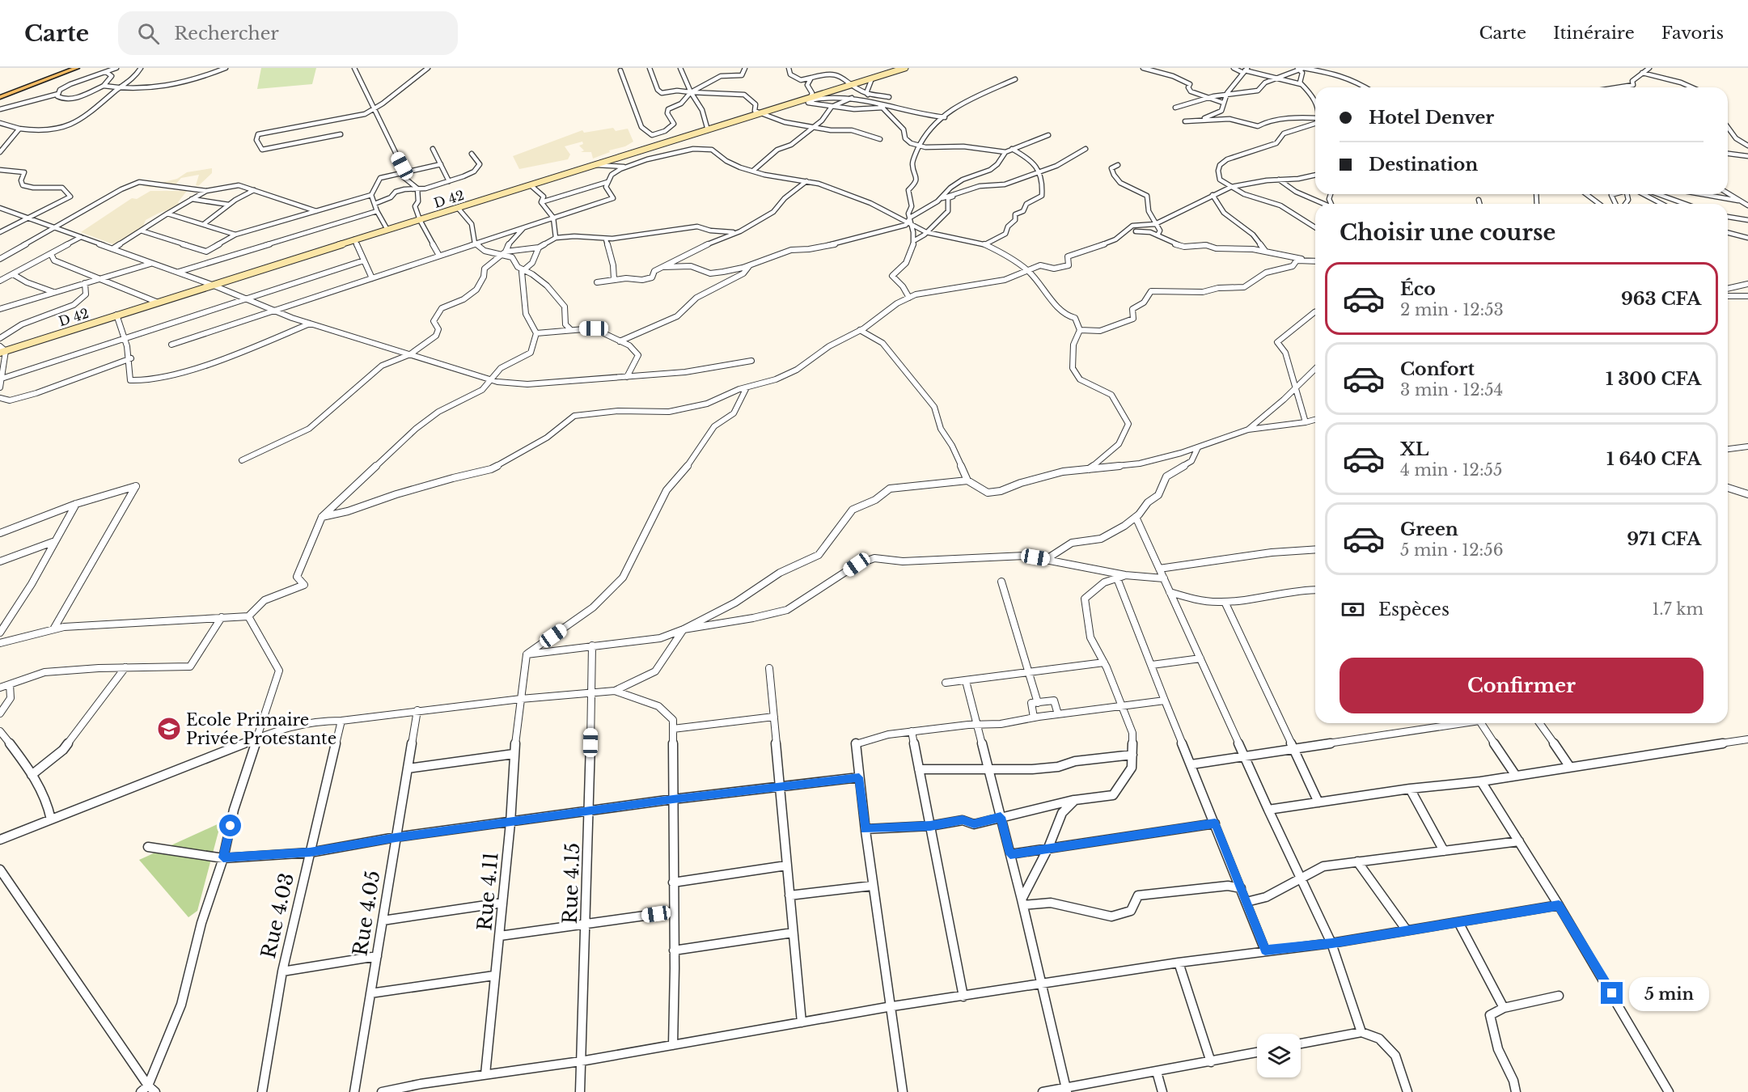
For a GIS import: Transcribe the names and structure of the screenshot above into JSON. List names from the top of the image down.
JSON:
{
  "streets": {
    "street": [
      "D 42",
      "Rue 4.15",
      "Rue 4.11",
      "Rue 4.05",
      "Rue 4.03"
    ]
  },
  "places": {
    "school or university": ["Ecole Primaire Privée Protestante"]
  },
  "page": {
    "header": "Carte",
    "search": "Rechercher",
    "nav": ["Carte", "Itinéraire", "Favoris"],
    "banner": ["Hotel Denver", "Destination"],
    "heading": "Choisir une course",
    "list": [
      {
        "name": "Éco",
        "note": "2 min · 12:53",
        "value": "963 CFA"
      },
      {
        "name": "Confort",
        "note": "3 min · 12:54",
        "value": "1 300 CFA"
      },
      {
        "name": "XL",
        "note": "4 min · 12:55",
        "value": "1 640 CFA"
      },
      {
        "name": "Green",
        "note": "5 min · 12:56",
        "value": "971 CFA"
      }
    ],
    "pay": ["Espèces", "1.7 km"],
    "buttons": "Confirmer",
    "bubble": "5 min"
  }
}
